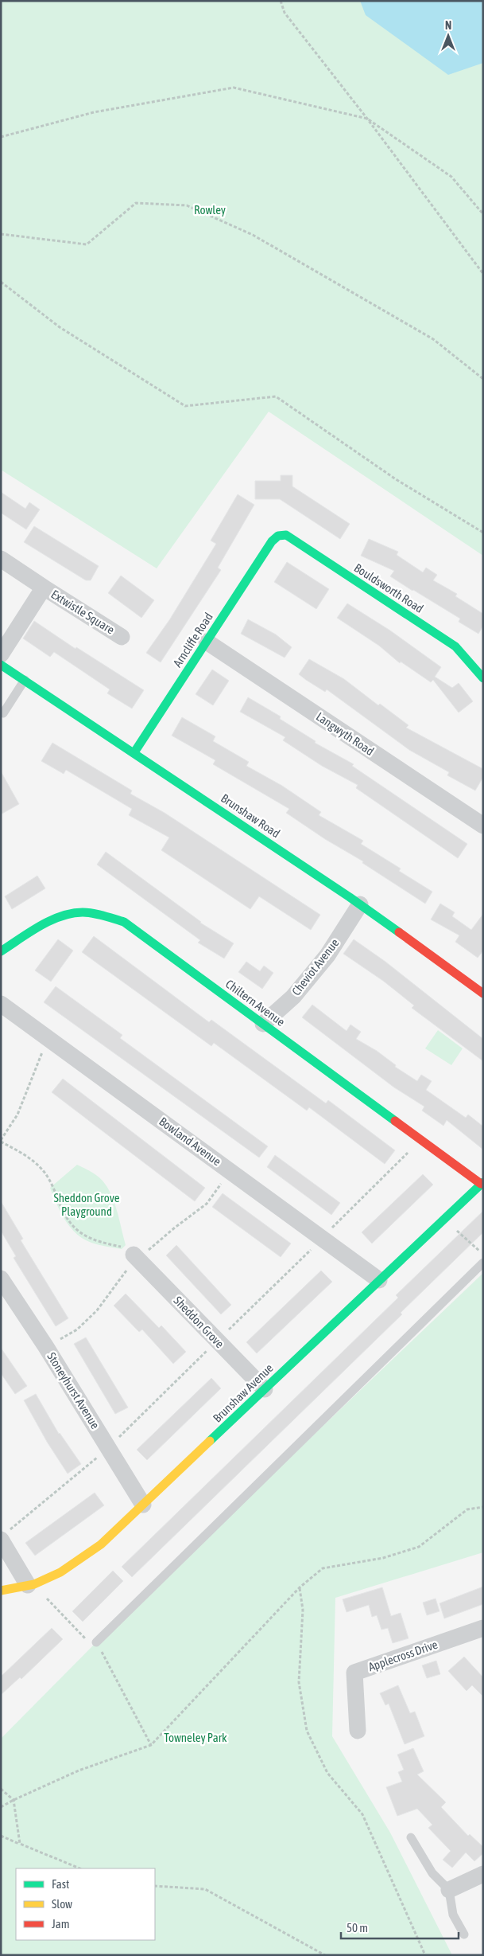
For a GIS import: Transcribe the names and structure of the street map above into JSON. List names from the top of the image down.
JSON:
{
  "streets": {
    "street": [
      "Bouldsworth Road",
      "Extwistle Square",
      "Arncliffe Road",
      "Langwyth Road",
      "Brunshaw Road",
      "Cheviot Avenue",
      "Chiltern Avenue",
      "Bowland Avenue",
      "Sheddon Grove",
      "Stoneyhurst Avenue",
      "Brunshaw Avenue",
      "Applecross Drive"
    ]
  },
  "crossings": [
    ["Bouldsworth Road", "Arncliffe Road"],
    ["Arncliffe Road", "Langwyth Road"],
    ["Arncliffe Road", "Brunshaw Road"],
    ["Brunshaw Road", "Cheviot Avenue"],
    ["Cheviot Avenue", "Chiltern Avenue"],
    ["Chiltern Avenue", "Brunshaw Avenue"],
    ["Bowland Avenue", "Brunshaw Avenue"],
    ["Sheddon Grove", "Brunshaw Avenue"],
    ["Stoneyhurst Avenue", "Brunshaw Avenue"]
  ],
  "parks": ["Rowley", "Sheddon Grove Playground", "Towneley Park"],
  "legend": ["Fast", "Slow", "Jam"],
  "scale_bar": "50 m",
  "north": "top"
}
